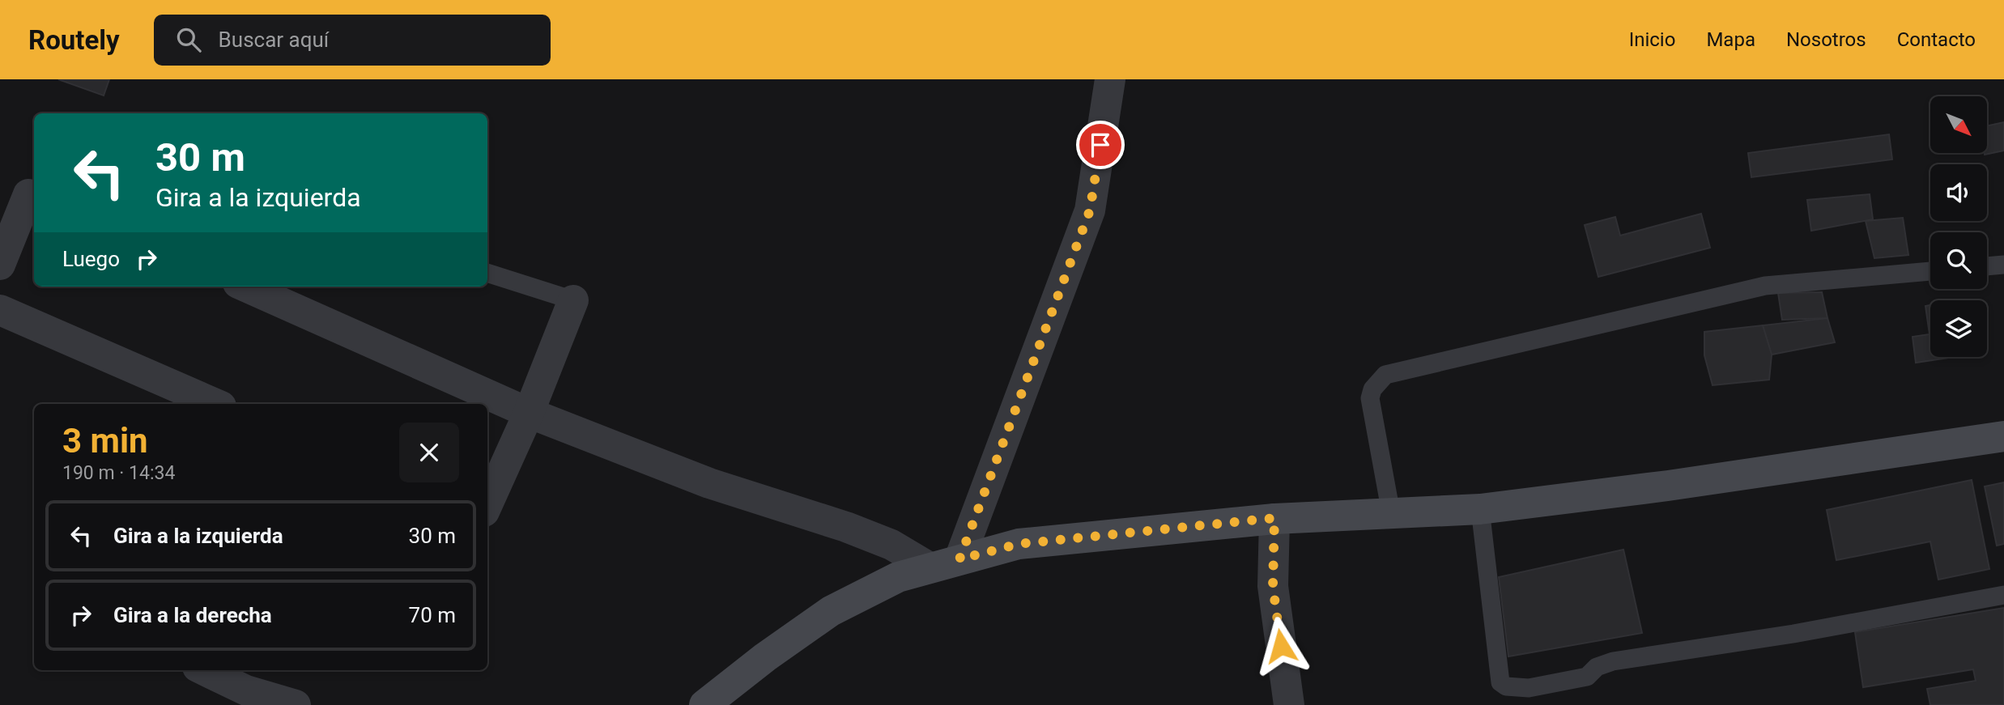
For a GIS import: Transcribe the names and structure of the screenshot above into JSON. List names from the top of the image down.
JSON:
{
  "north": "bottom right",
  "page": {
    "header": "Routely",
    "search": "Buscar aquí",
    "nav": [
      "Inicio",
      "Mapa",
      "Nosotros",
      "Contacto"
    ],
    "turn": ["30 m", "Gira a la izquierda"],
    "then": "Luego",
    "heading": ["3 min", "190 m · 14:34"],
    "list": [
      {
        "name": "Gira a la izquierda",
        "value": "30 m"
      },
      {
        "name": "Gira a la derecha",
        "value": "70 m"
      }
    ]
  }
}
